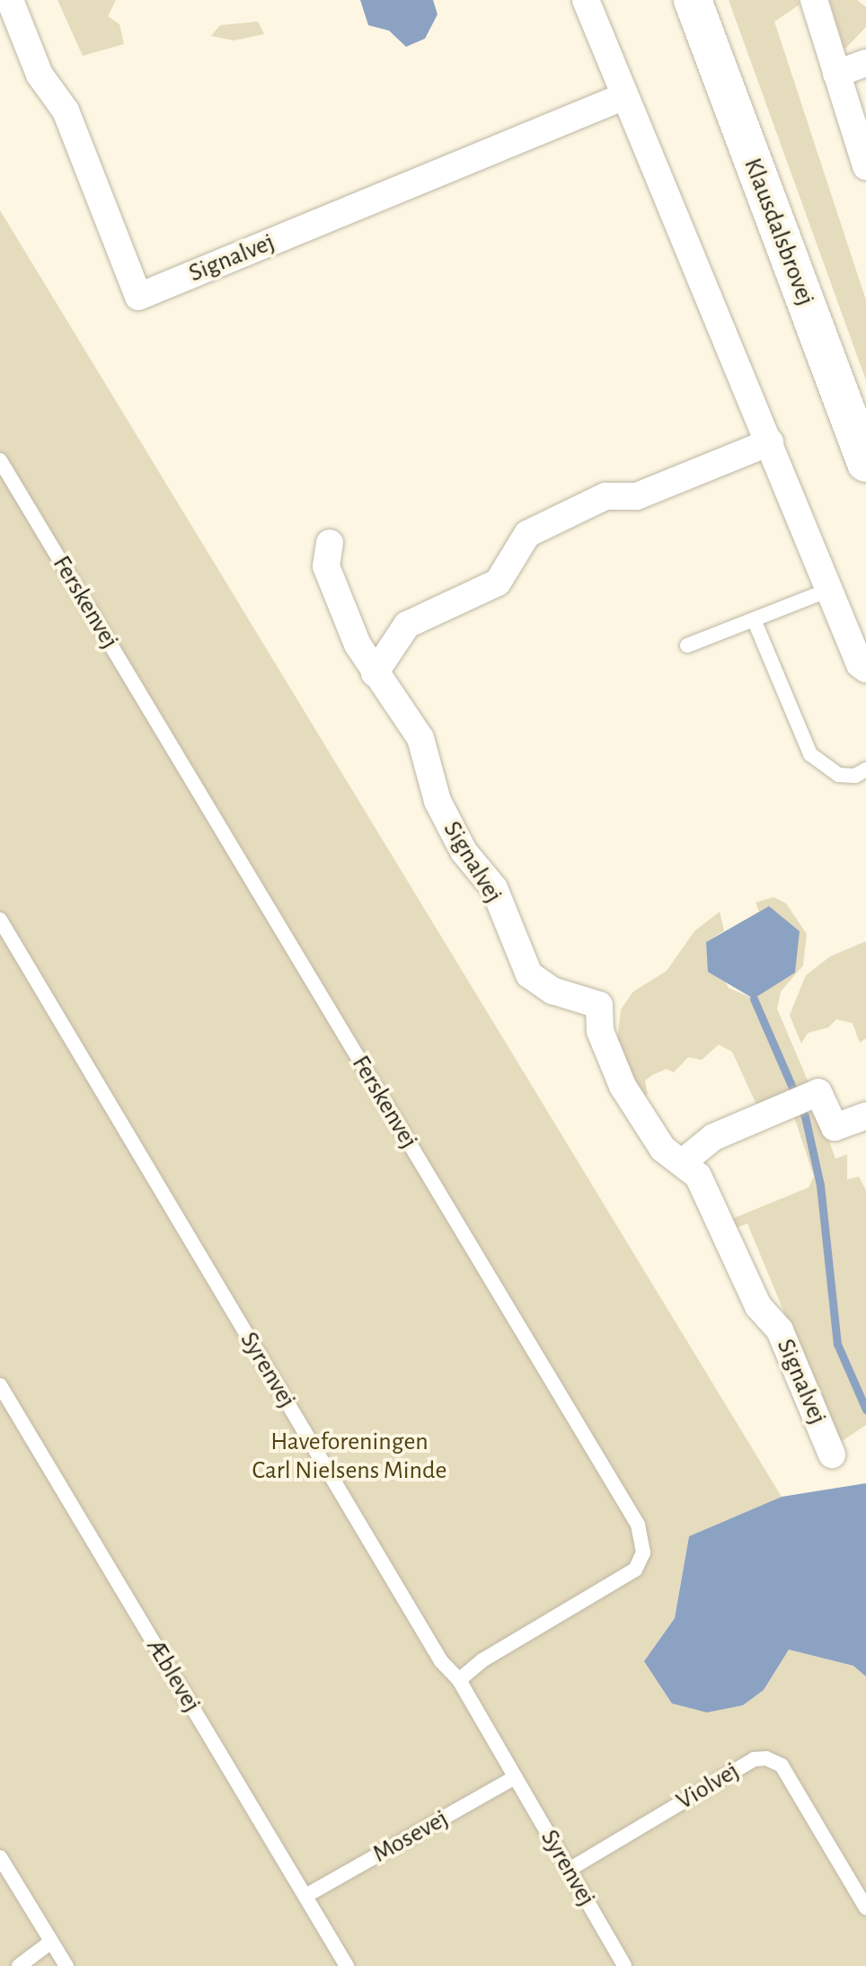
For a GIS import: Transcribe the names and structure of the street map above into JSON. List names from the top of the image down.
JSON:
{
  "streets": {
    "street": ["Klausdalsbrovej", "Signalvej"],
    "lane": [
      "Ferskenvej",
      "Syrenvej",
      "Æblevej",
      "Violvej",
      "Mosevej"
    ]
  },
  "crossings": [
    ["Ferskenvej", "Syrenvej"],
    ["Syrenvej", "Violvej"],
    ["Syrenvej", "Mosevej"],
    ["Æblevej", "Mosevej"]
  ],
  "parks": ["Haveforeningen Carl Nielsens Minde"]
}
